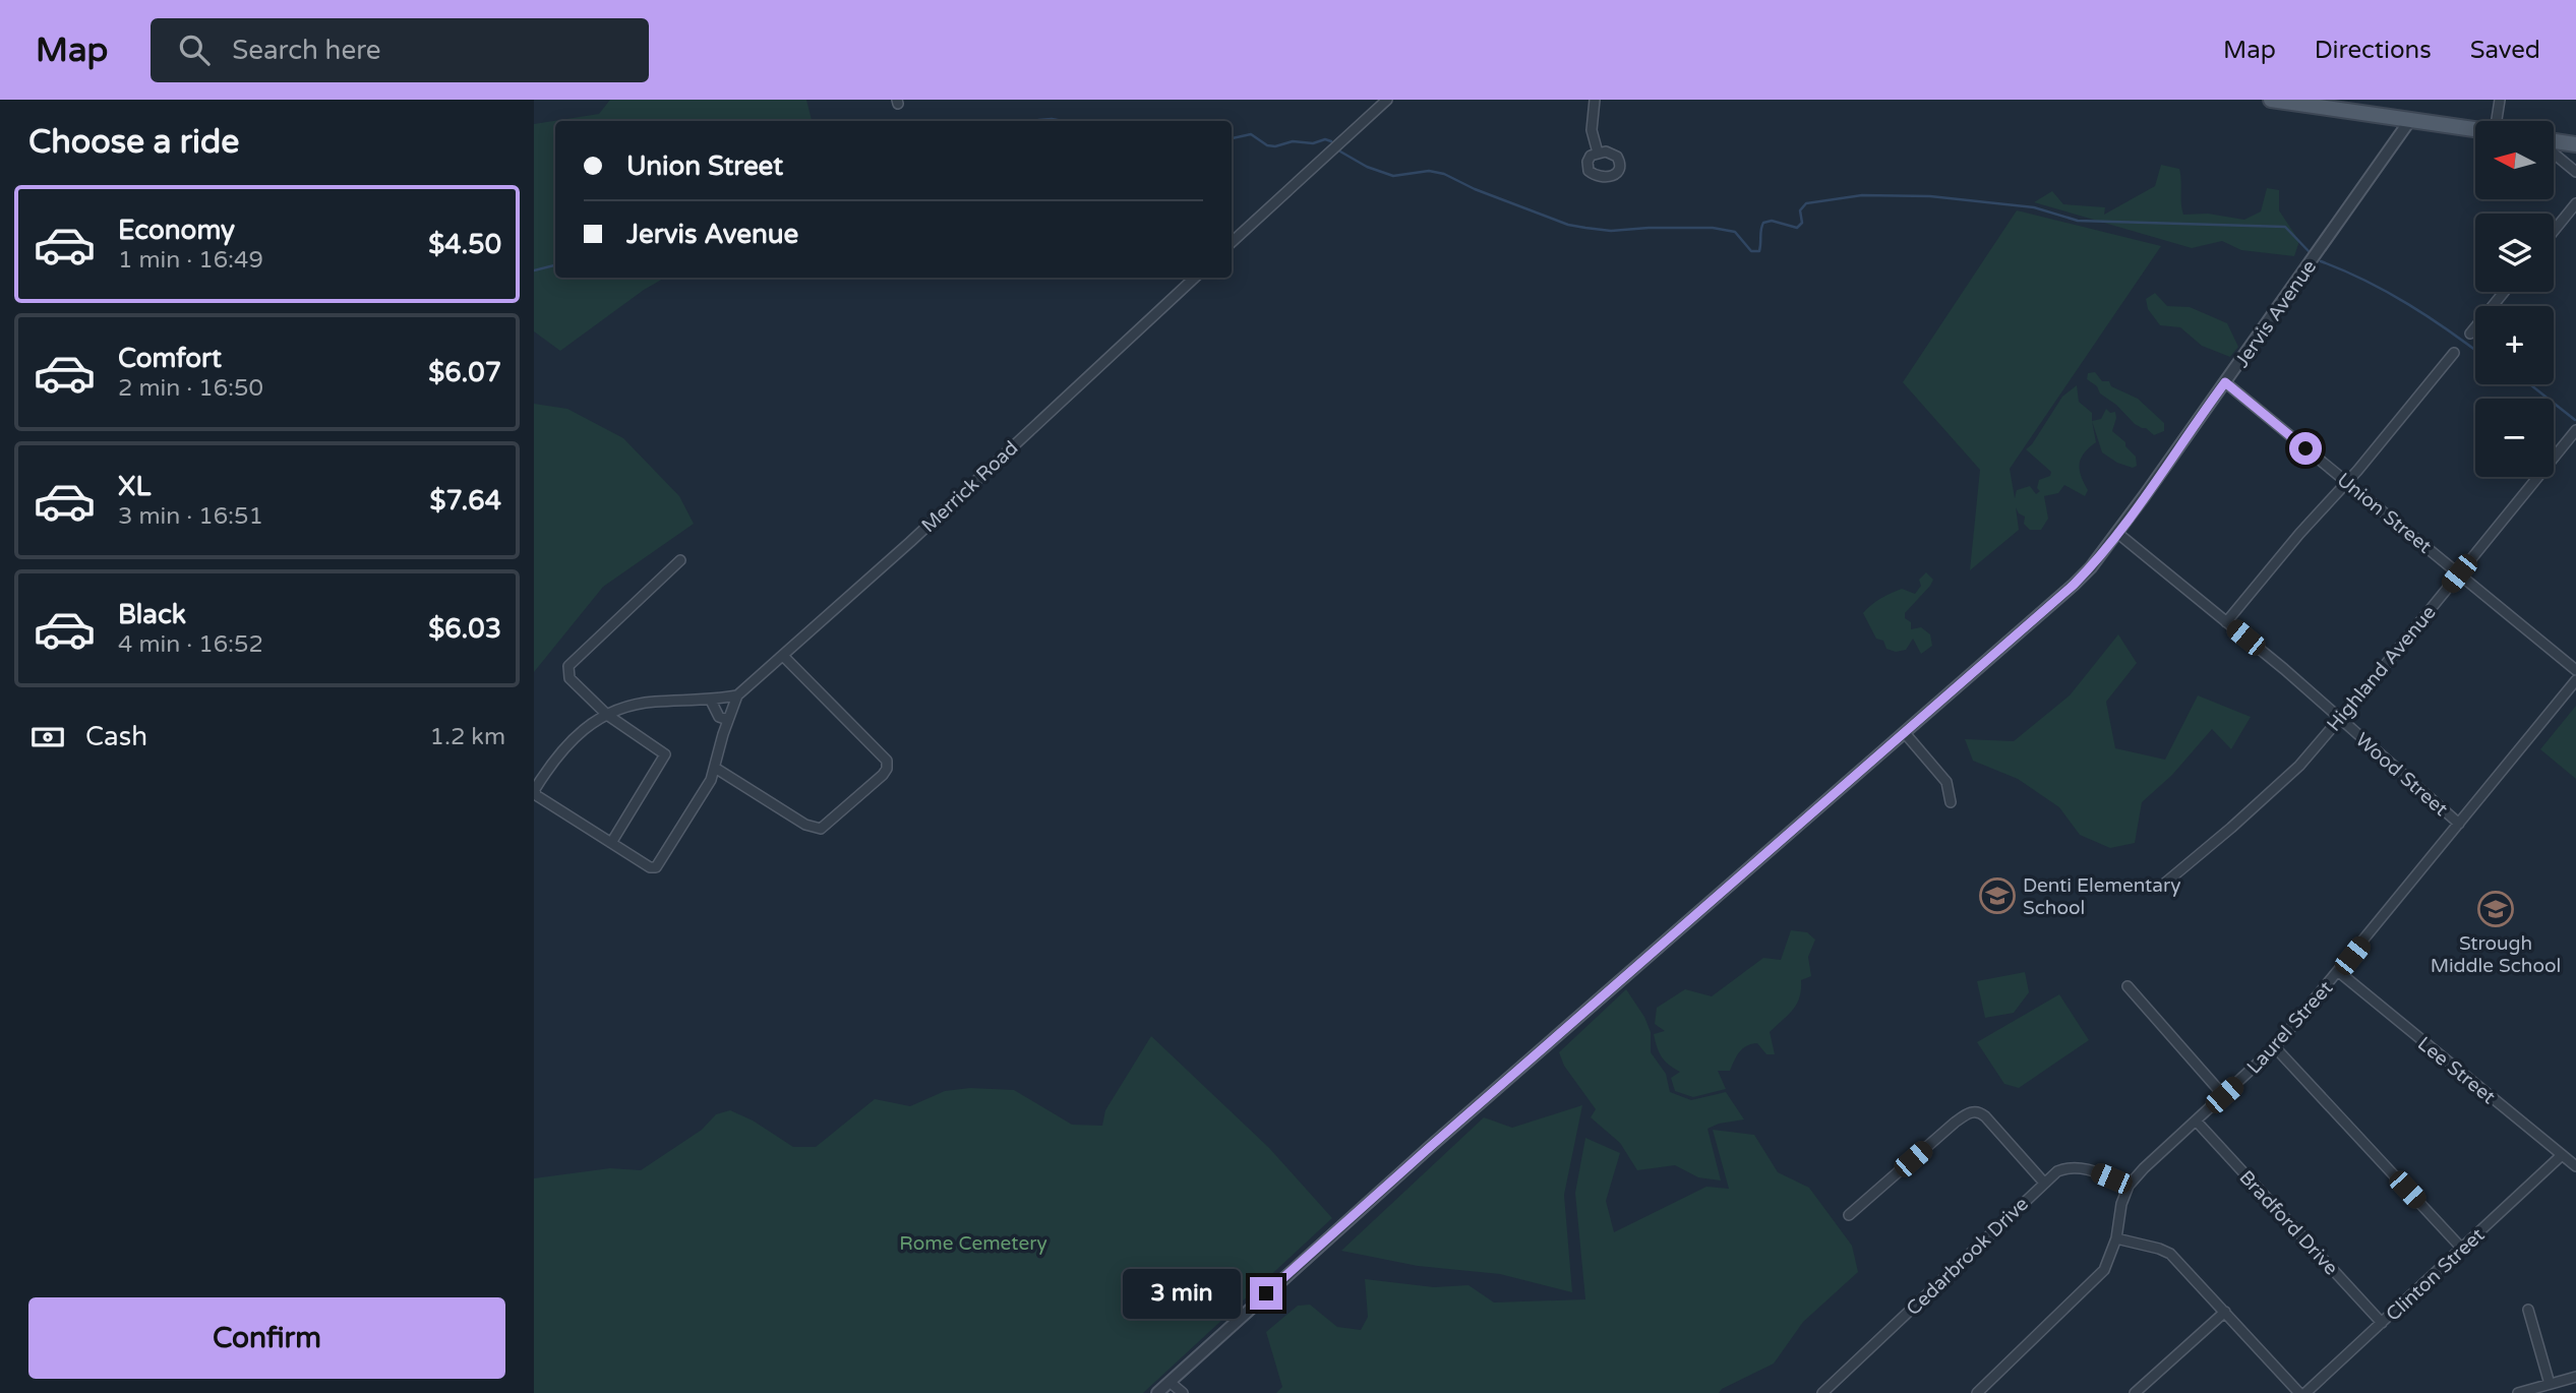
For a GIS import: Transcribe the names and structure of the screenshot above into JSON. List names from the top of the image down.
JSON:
{
  "streets": {
    "street": [
      "Jervis Avenue",
      "Merrick Road",
      "Union Street",
      "Highland Avenue",
      "Wood Street",
      "Laurel Street",
      "Lee Street",
      "Bradford Drive",
      "Cedarbrook Drive",
      "Clinton Street"
    ]
  },
  "crossings": [
    ["Jervis Avenue", "Union Street"],
    ["Jervis Avenue", "Wood Street"],
    ["Union Street", "Highland Avenue"],
    ["Highland Avenue", "Wood Street"],
    ["Wood Street", "Laurel Street"],
    ["Laurel Street", "Lee Street"],
    ["Laurel Street", "Bradford Drive"],
    ["Laurel Street", "Cedarbrook Drive"],
    ["Lee Street", "Clinton Street"],
    ["Bradford Drive", "Clinton Street"]
  ],
  "parks": ["Rome Cemetery"],
  "places": {
    "school or university": ["Denti Elementary School", "Strough Middle School"]
  },
  "north": "left",
  "page": {
    "header": "Map",
    "search": "Search here",
    "nav": ["Map", "Directions", "Saved"],
    "heading": "Choose a ride",
    "map_buttons": ["+", "−"],
    "banner": ["Union Street", "Jervis Avenue"],
    "list": [
      {
        "name": "Economy",
        "note": "1 min · 16:49",
        "value": "$4.50"
      },
      {
        "name": "Comfort",
        "note": "2 min · 16:50",
        "value": "$6.07"
      },
      {
        "name": "XL",
        "note": "3 min · 16:51",
        "value": "$7.64"
      },
      {
        "name": "Black",
        "note": "4 min · 16:52",
        "value": "$6.03"
      }
    ],
    "pay": ["Cash", "1.2 km"],
    "bubble": "3 min",
    "buttons": "Confirm"
  }
}
